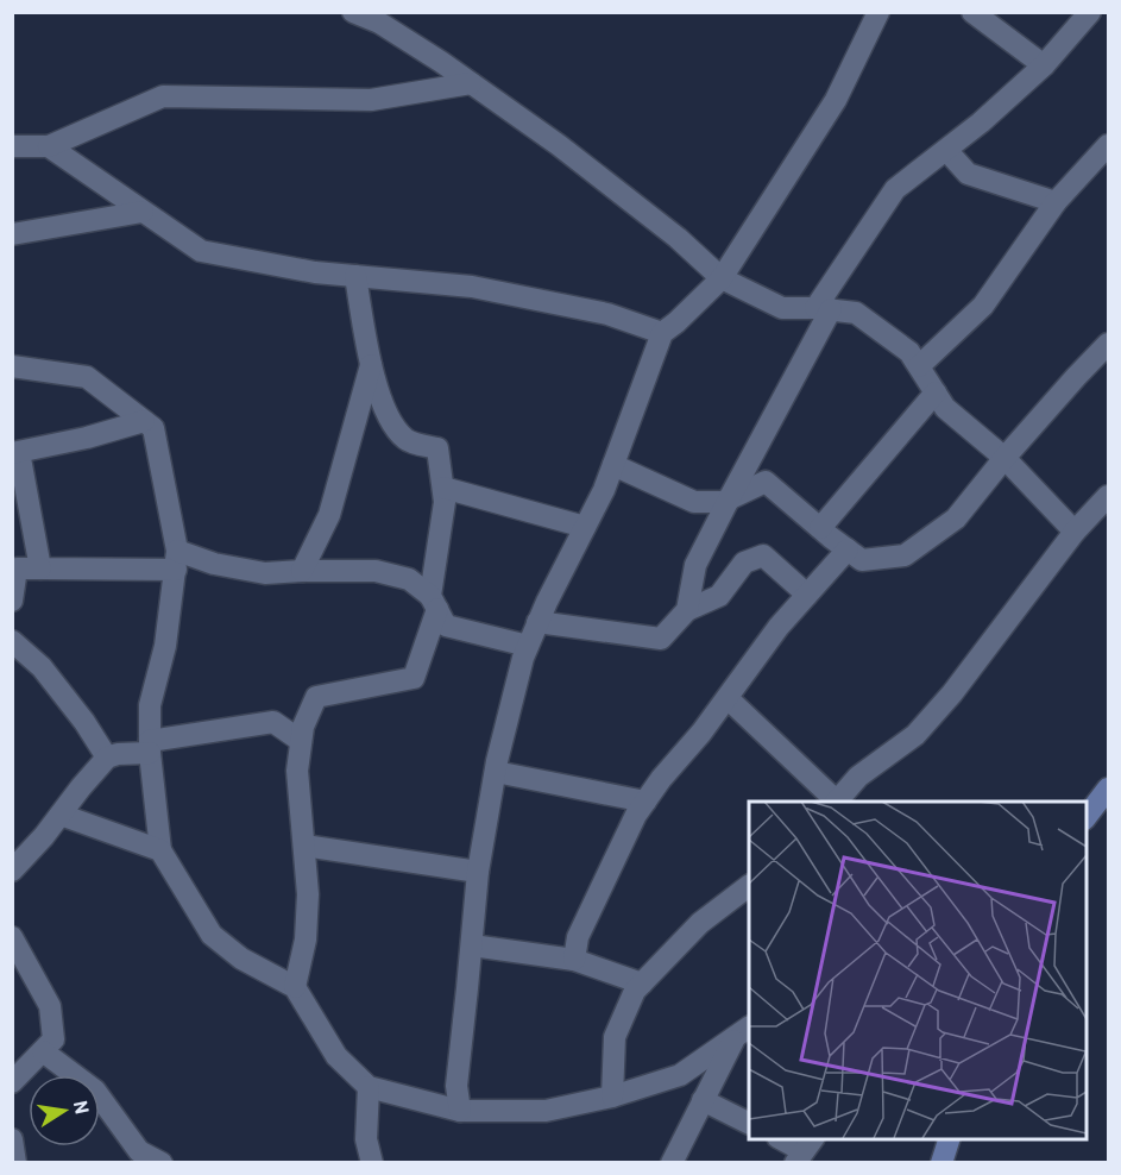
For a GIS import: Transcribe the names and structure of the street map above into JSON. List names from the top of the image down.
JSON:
{
  "north": "right"
}
